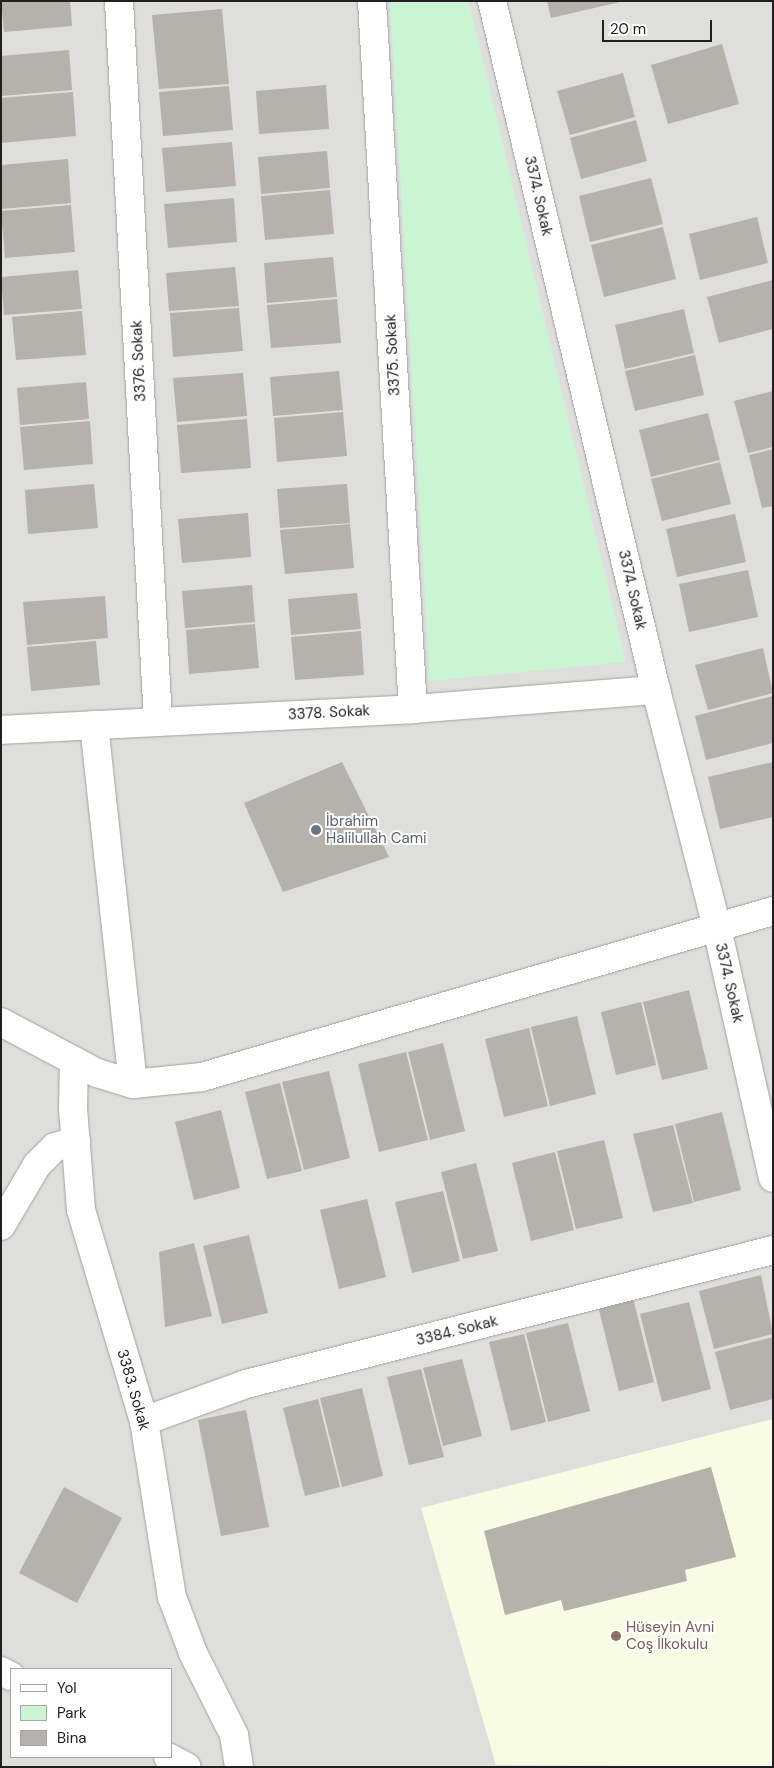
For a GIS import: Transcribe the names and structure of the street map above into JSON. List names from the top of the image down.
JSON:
{
  "streets": {
    "street": [
      "3374. Sokak",
      "3375. Sokak",
      "3376. Sokak",
      "3378. Sokak",
      "3384. Sokak",
      "3383. Sokak"
    ]
  },
  "crossings": [
    ["3374. Sokak", "3378. Sokak"],
    ["3375. Sokak", "3378. Sokak"],
    ["3376. Sokak", "3378. Sokak"],
    ["3384. Sokak", "3383. Sokak"]
  ],
  "places": ["İbrahim Halilullah Cami", "Hüseyin Avni Coş İlkokulu"],
  "legend": ["Yol", "Park", "Bina"],
  "scale_bar": "20 m"
}
